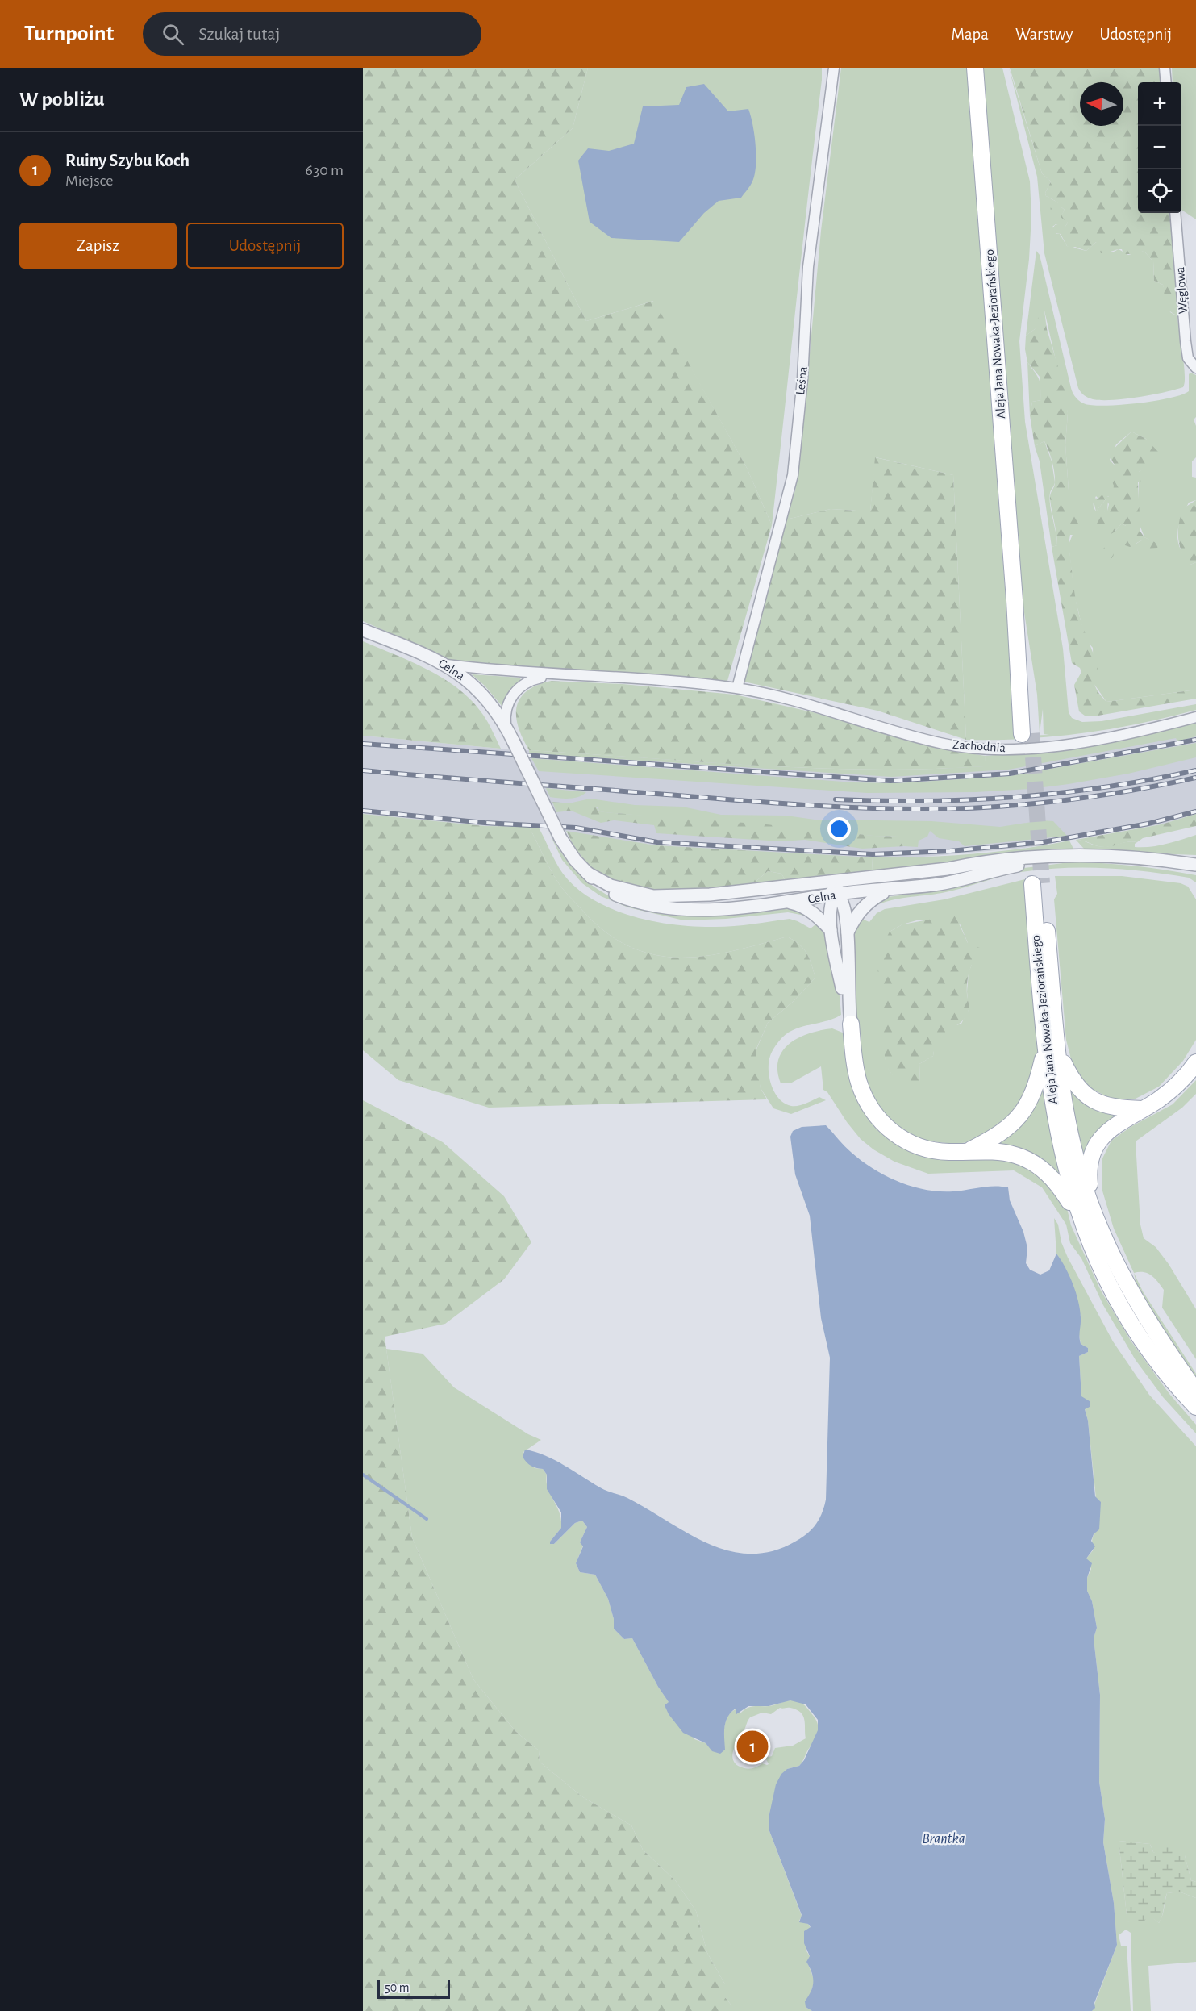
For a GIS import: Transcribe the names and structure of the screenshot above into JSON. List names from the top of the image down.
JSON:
{
  "streets": {
    "main road": ["Aleja Jana Nowaka-Jeziorańskiego"],
    "street": [
      "Węglowa",
      "Leśna",
      "Celna",
      "Zachodnia"
    ]
  },
  "crossings": [
    ["Leśna", "Zachodnia"]
  ],
  "water": ["Brantka"],
  "scale_bar": "50 m",
  "north": "left",
  "page": {
    "header": "Turnpoint",
    "search": "Szukaj tutaj",
    "nav": ["Mapa", "Warstwy", "Udostępnij"],
    "heading": "W pobliżu",
    "map_buttons": ["+", "−"],
    "list": [
      {
        "mark": "1",
        "name": "Ruiny Szybu Koch",
        "note": "Miejsce",
        "value": "630 m"
      }
    ],
    "buttons": ["Zapisz", "Udostępnij"],
    "pins": "1",
    "scale": "50 m"
  }
}
